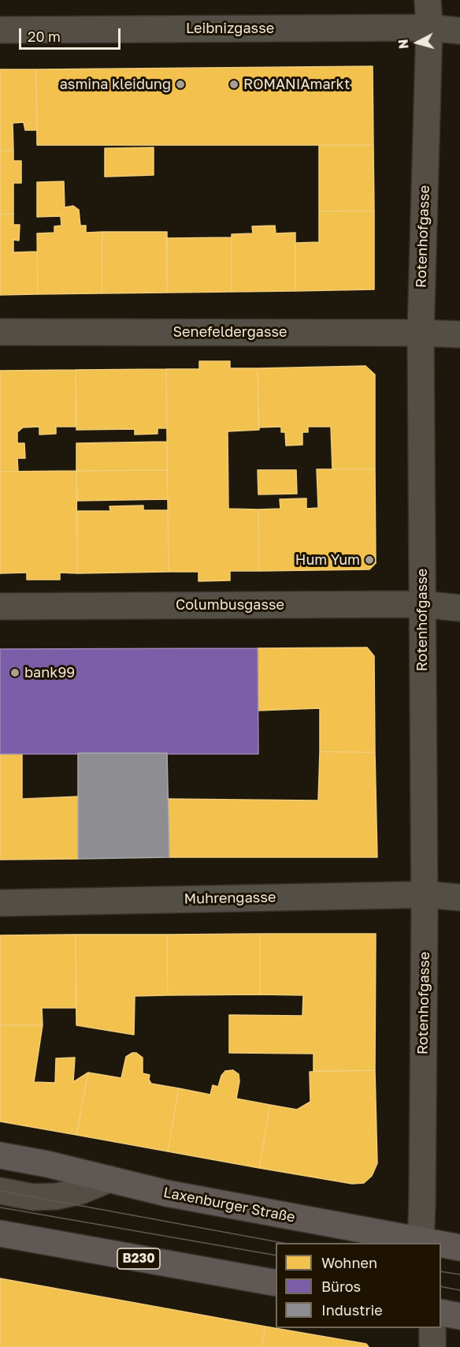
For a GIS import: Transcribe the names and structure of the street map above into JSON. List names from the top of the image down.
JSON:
{
  "streets": {
    "main road": ["Laxenburger Straße", "B230"],
    "street": [
      "Leibnizgasse",
      "Rotenhofgasse",
      "Senefeldergasse",
      "Columbusgasse",
      "Muhrengasse"
    ]
  },
  "crossings": [
    ["Leibnizgasse", "Rotenhofgasse"],
    ["Rotenhofgasse", "Senefeldergasse"],
    ["Rotenhofgasse", "Columbusgasse"],
    ["Rotenhofgasse", "Muhrengasse"],
    ["Rotenhofgasse", "Laxenburger Straße"]
  ],
  "places": [
    "asmina kleidung",
    "ROMANIAmarkt",
    "Hum Yum",
    "bank99"
  ],
  "legend": ["Wohnen", "Büros", "Industrie"],
  "scale_bar": "20 m",
  "north": "left"
}
